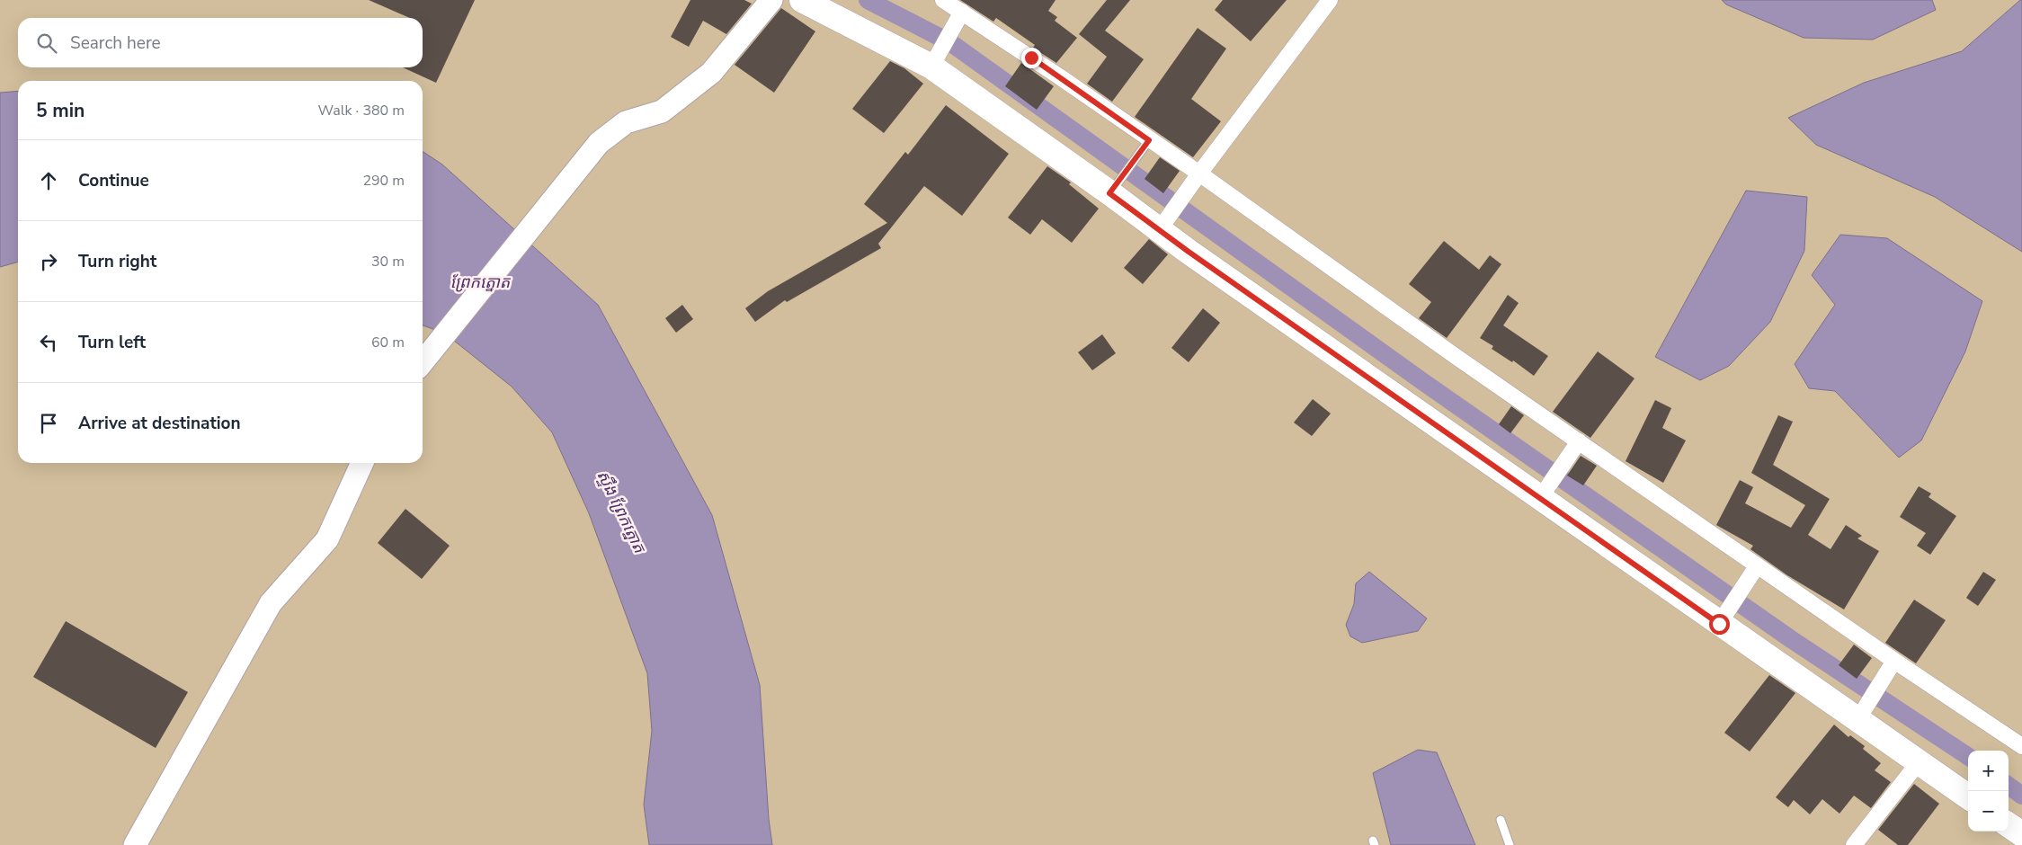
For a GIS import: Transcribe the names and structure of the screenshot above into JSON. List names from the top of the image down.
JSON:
{
  "water": ["ព្រែកត្នោត", "ស្ទឹង ព្រែកត្នោត"],
  "page": {
    "search": "Search here",
    "heading": ["5 min", "Walk · 380 m"],
    "list": [
      ["Continue", "290 m"],
      ["Turn right", "30 m"],
      ["Turn left", "60 m"],
      "Arrive at destination"
    ],
    "map_buttons": ["+", "−"]
  }
}
